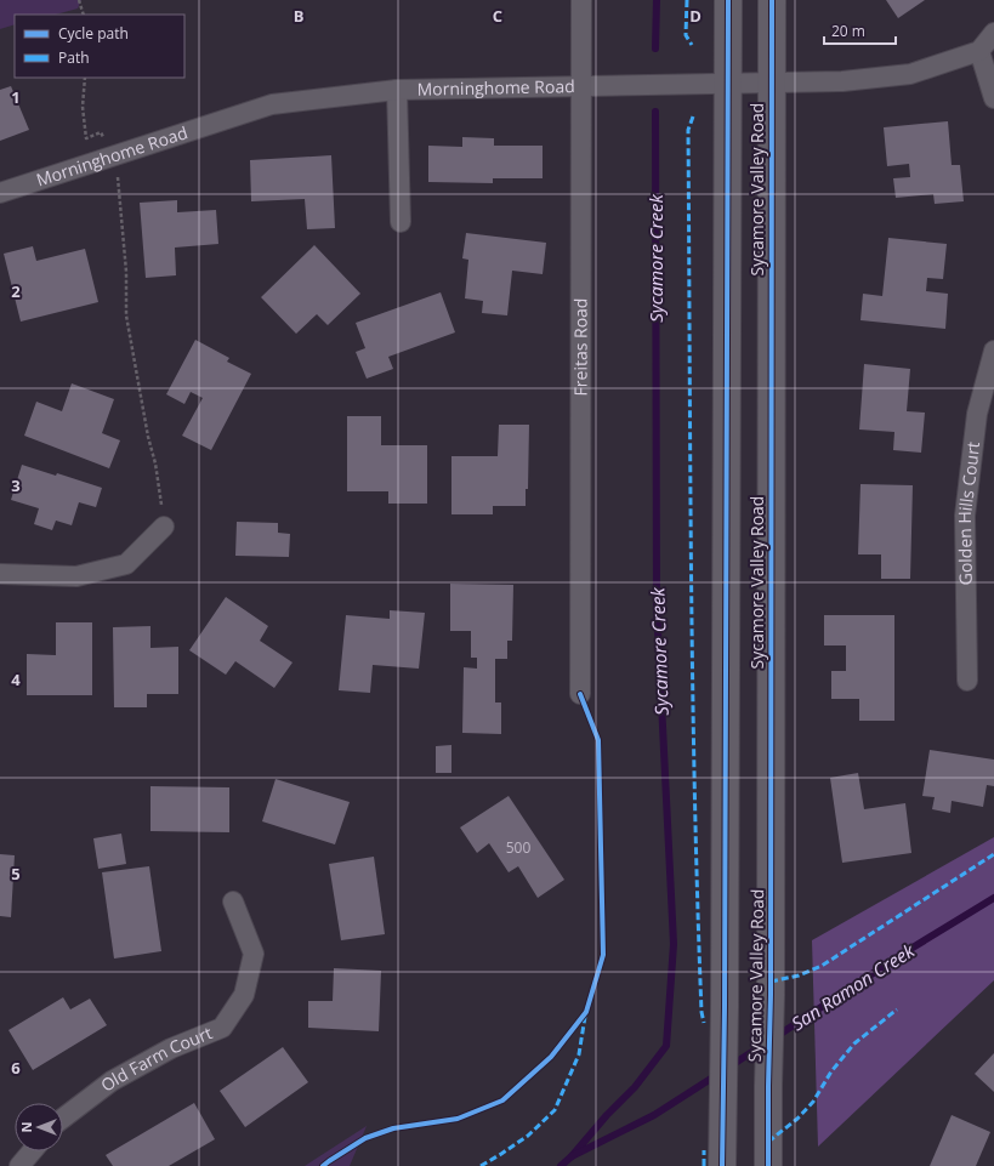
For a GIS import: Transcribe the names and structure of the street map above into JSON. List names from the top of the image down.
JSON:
{
  "streets": {
    "main road": ["Sycamore Valley Road"],
    "street": [
      "Morninghome Road",
      "Freitas Road",
      "Golden Hills Court",
      "Old Farm Court"
    ]
  },
  "crossings": [
    ["Morninghome Road", "Sycamore Valley Road"],
    ["Morninghome Road", "Freitas Road"]
  ],
  "water": ["Sycamore Creek", "San Ramon Creek"],
  "house_numbers": ["500"],
  "legend": ["Cycle path", "Path"],
  "scale_bar": "20 m",
  "north": "left",
  "grid": {
    "columns": ["B", "C", "D"],
    "rows": [
      "1",
      "2",
      "3",
      "4",
      "5",
      "6"
    ]
  }
}
